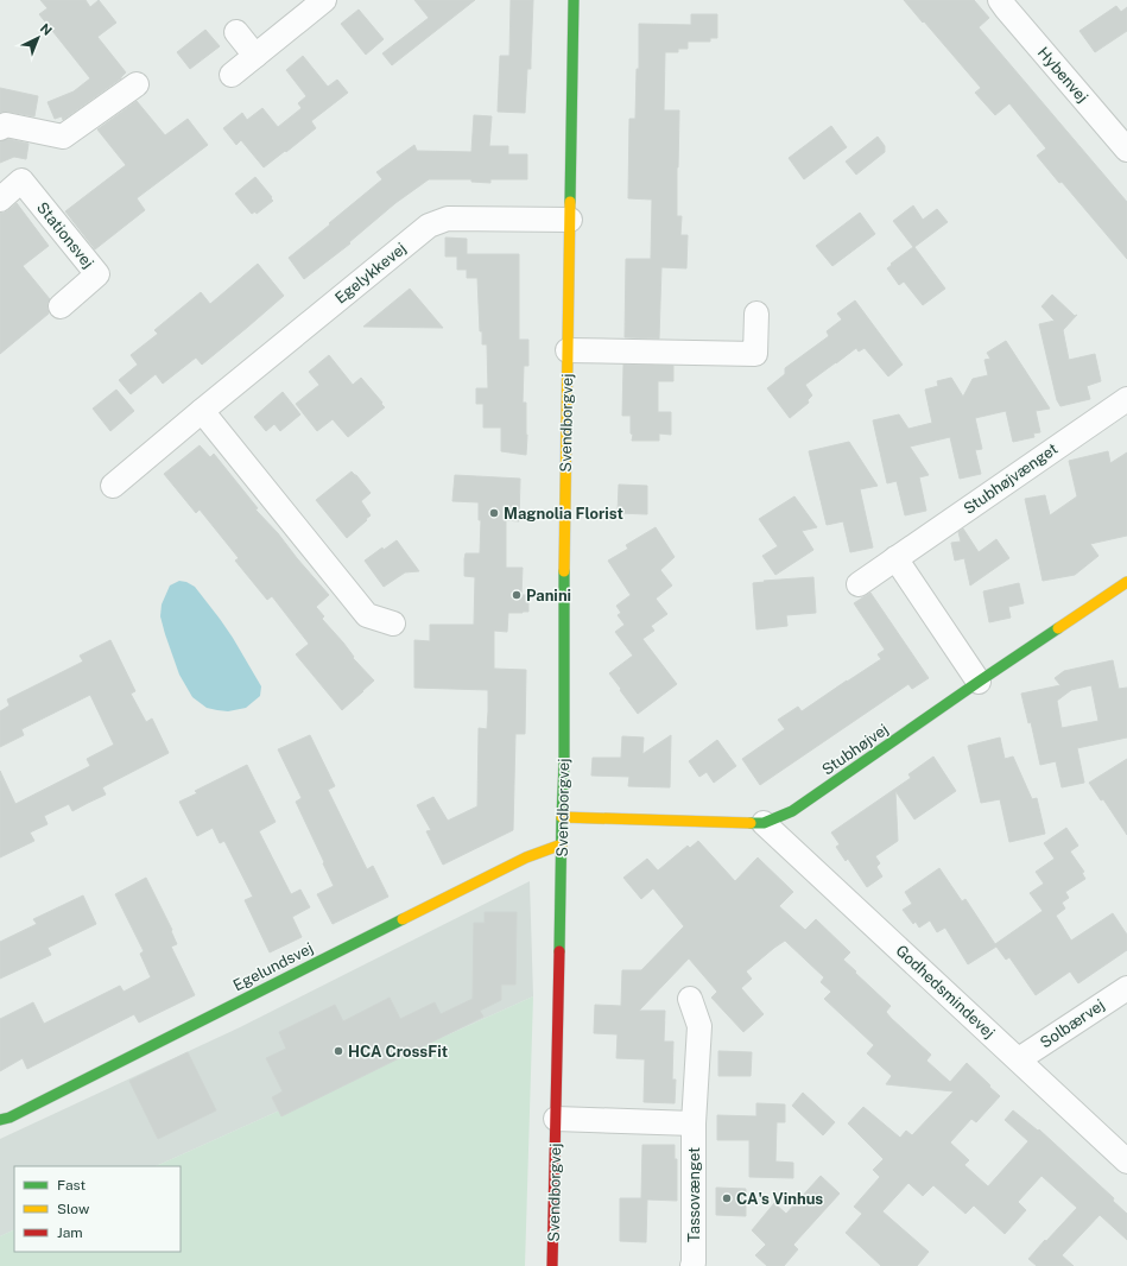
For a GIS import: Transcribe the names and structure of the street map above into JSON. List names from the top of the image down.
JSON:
{
  "streets": {
    "main road": ["Svendborgvej", "Stubhøjvej", "Egelundsvej"],
    "street": [
      "Hybenvej",
      "Stationsvej",
      "Egelykkevej",
      "Stubhøjvænget",
      "Godhedsmindevej",
      "Solbærvej",
      "Tassovænget"
    ]
  },
  "crossings": [
    ["Egelykkevej", "Svendborgvej"],
    ["Svendborgvej", "Stubhøjvej"],
    ["Svendborgvej", "Egelundsvej"],
    ["Svendborgvej", "Tassovænget"],
    ["Stubhøjvej", "Godhedsmindevej"],
    ["Godhedsmindevej", "Solbærvej"]
  ],
  "places": [
    "Magnolia Florist",
    "Panini",
    "HCA CrossFit",
    "CA's Vinhus"
  ],
  "legend": ["Fast", "Slow", "Jam"],
  "north": "top right"
}
